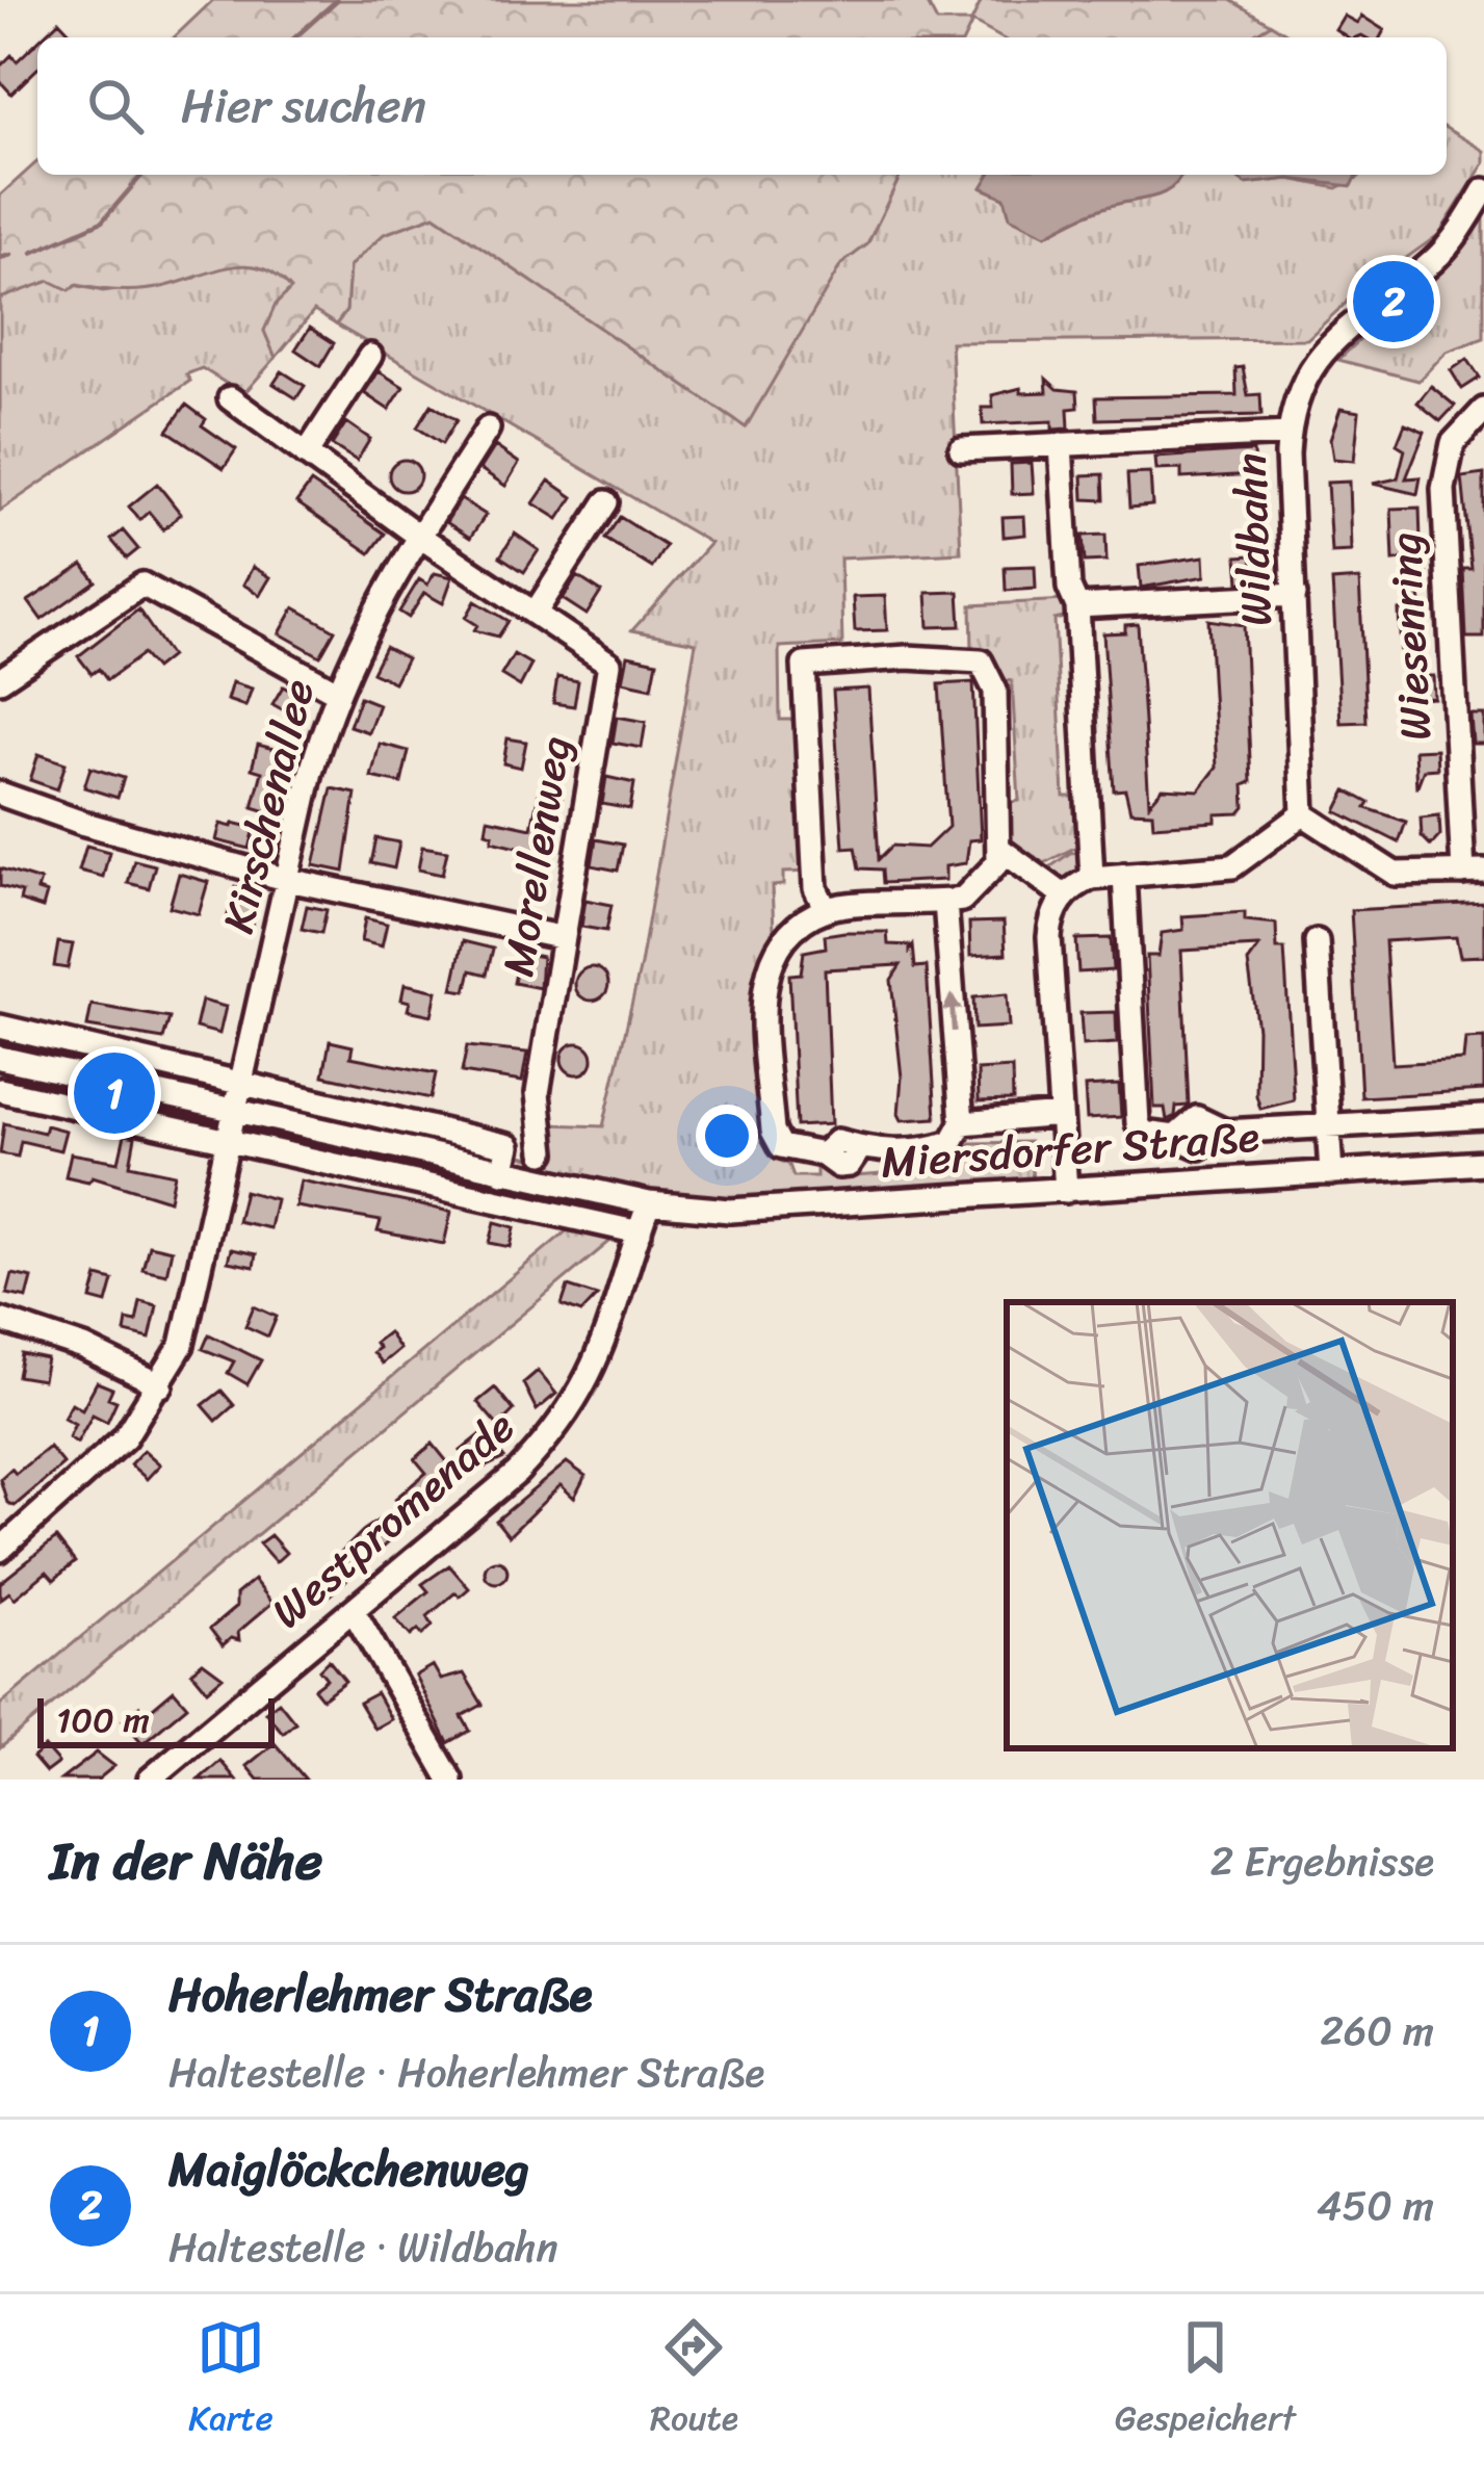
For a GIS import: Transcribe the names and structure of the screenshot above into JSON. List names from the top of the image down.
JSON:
{
  "streets": {
    "street": [
      "Wildbahn",
      "Wiesenring",
      "Kirschenallee",
      "Morellenweg",
      "Miersdorfer Straße",
      "Westpromenade"
    ]
  },
  "crossings": [
    ["Kirschenallee", "Morellenweg"],
    ["Kirschenallee", "Miersdorfer Straße"],
    ["Miersdorfer Straße", "Westpromenade"]
  ],
  "scale_bar": "100 m",
  "page": {
    "search": "Hier suchen",
    "pins": ["2", "1"],
    "scale": "100 m",
    "heading": ["In der Nähe", "2 Ergebnisse"],
    "list": [
      {
        "mark": "1",
        "name": "Hoherlehmer Straße",
        "note": "Haltestelle · Hoherlehmer Straße",
        "value": "260 m"
      },
      {
        "mark": "2",
        "name": "Maiglöckchenweg",
        "note": "Haltestelle · Wildbahn",
        "value": "450 m"
      }
    ],
    "nav": ["Karte", "Route", "Gespeichert"]
  }
}
